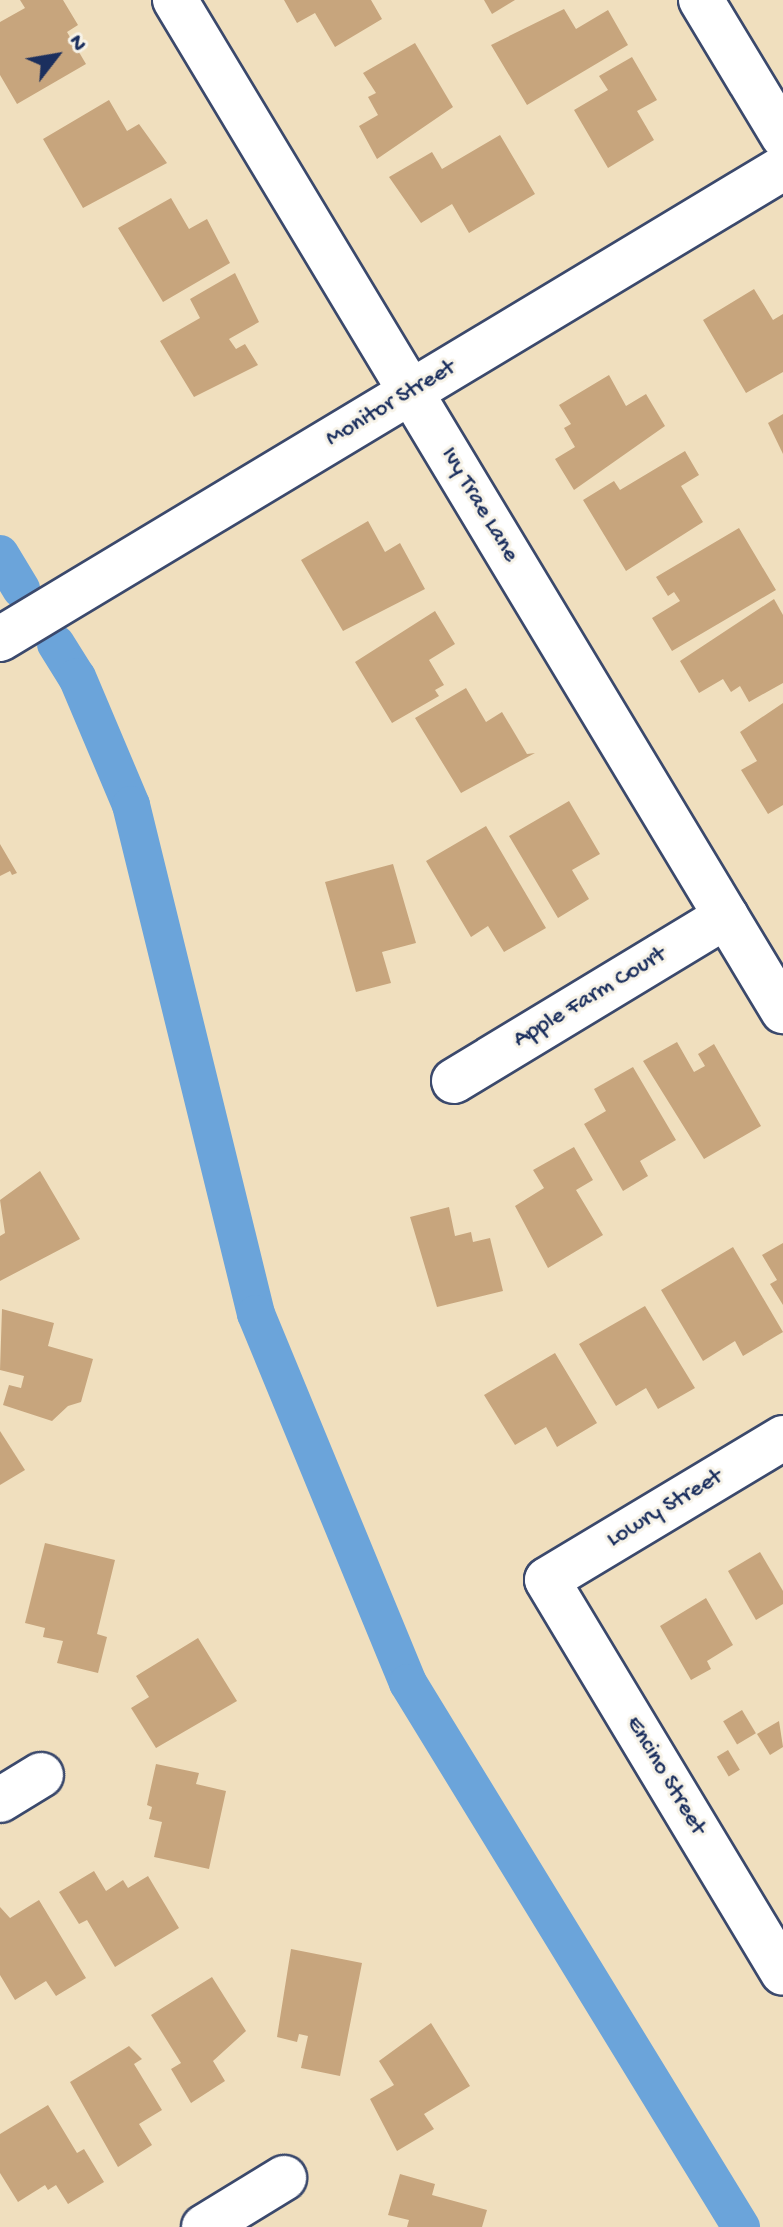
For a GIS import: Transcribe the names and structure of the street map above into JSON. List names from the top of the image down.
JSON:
{
  "streets": {
    "street": [
      "Monitor Street",
      "Ivy Trae Lane",
      "Apple Farm Court",
      "Lowry Street",
      "Encino Street"
    ]
  },
  "crossings": [
    ["Monitor Street", "Ivy Trae Lane"],
    ["Ivy Trae Lane", "Apple Farm Court"],
    ["Lowry Street", "Encino Street"]
  ],
  "north": "top right"
}
